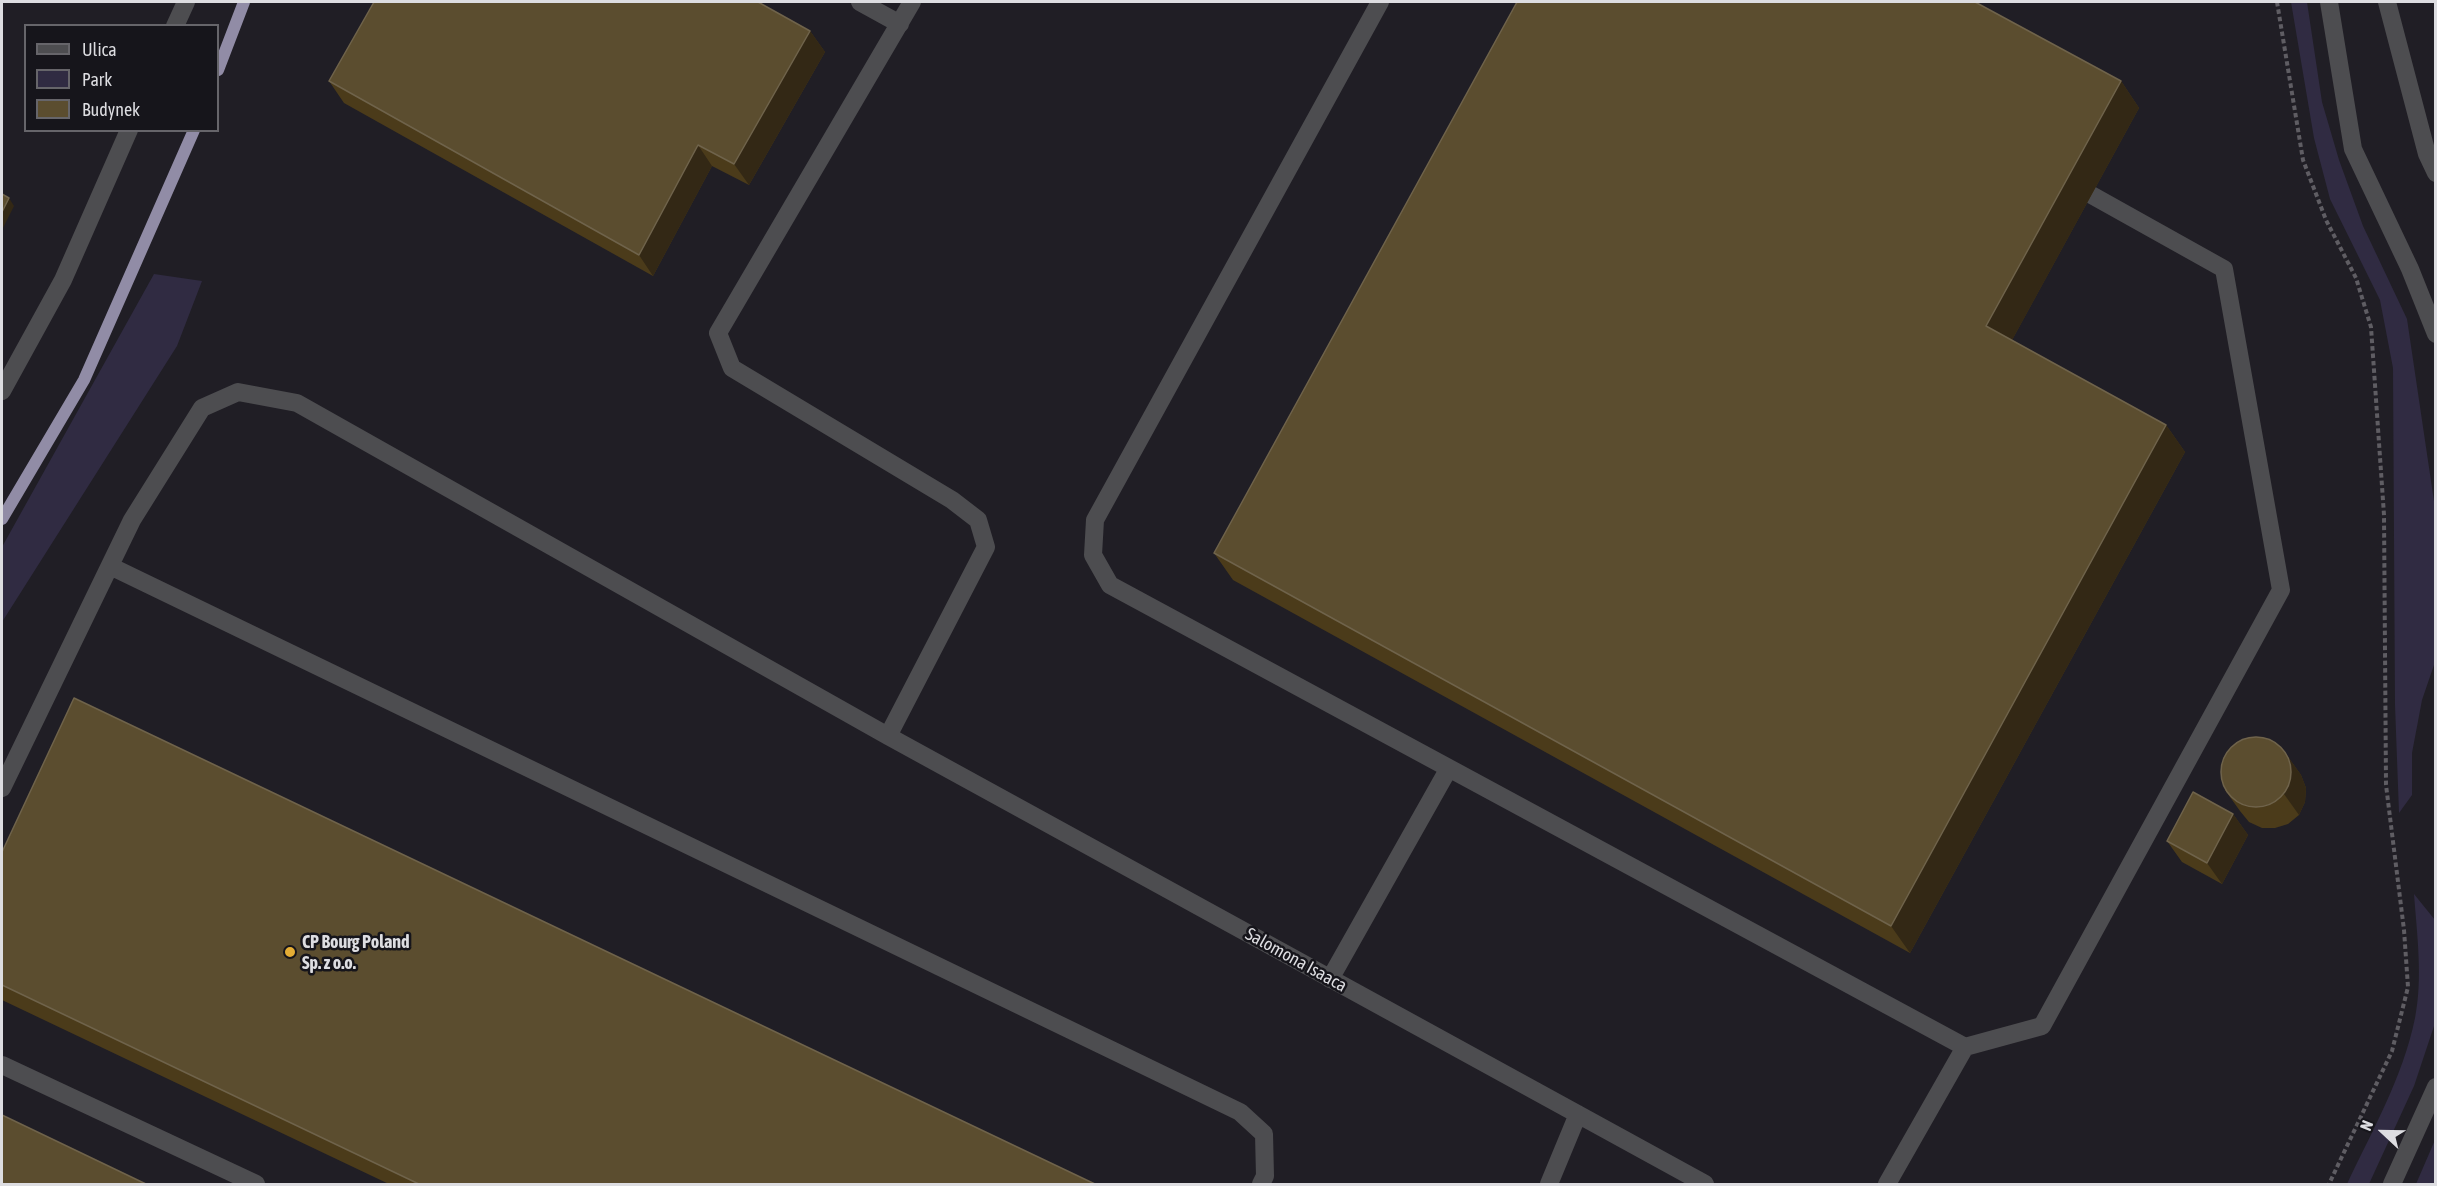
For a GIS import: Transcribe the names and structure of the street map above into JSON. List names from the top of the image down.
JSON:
{
  "streets": {
    "street": ["Salomona Isaaca"]
  },
  "places": ["CP Bourg Poland Sp. z o.o."],
  "legend": ["Ulica", "Park", "Budynek"],
  "north": "left"
}
